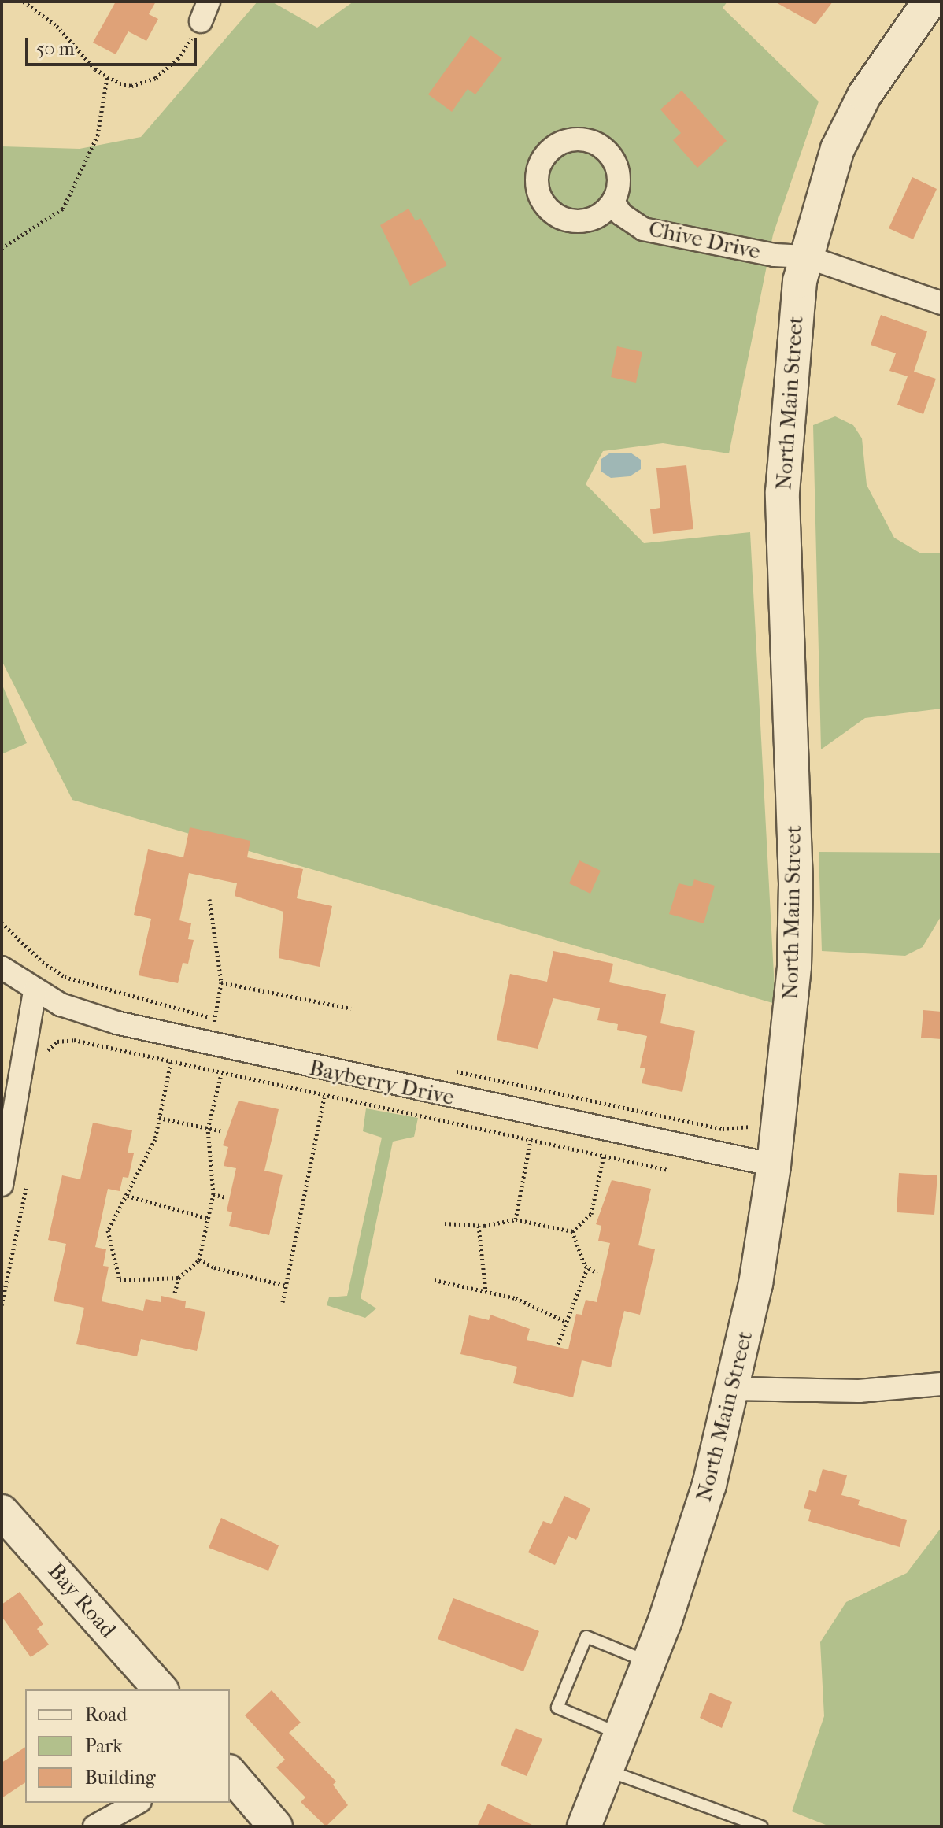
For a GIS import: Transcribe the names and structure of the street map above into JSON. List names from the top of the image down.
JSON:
{
  "streets": {
    "main road": ["North Main Street", "Bay Road"],
    "street": ["Chive Drive", "Bayberry Drive"]
  },
  "crossings": [
    ["Chive Drive", "North Main Street"],
    ["North Main Street", "Bayberry Drive"]
  ],
  "legend": ["Road", "Park", "Building"],
  "scale_bar": "50 m"
}
